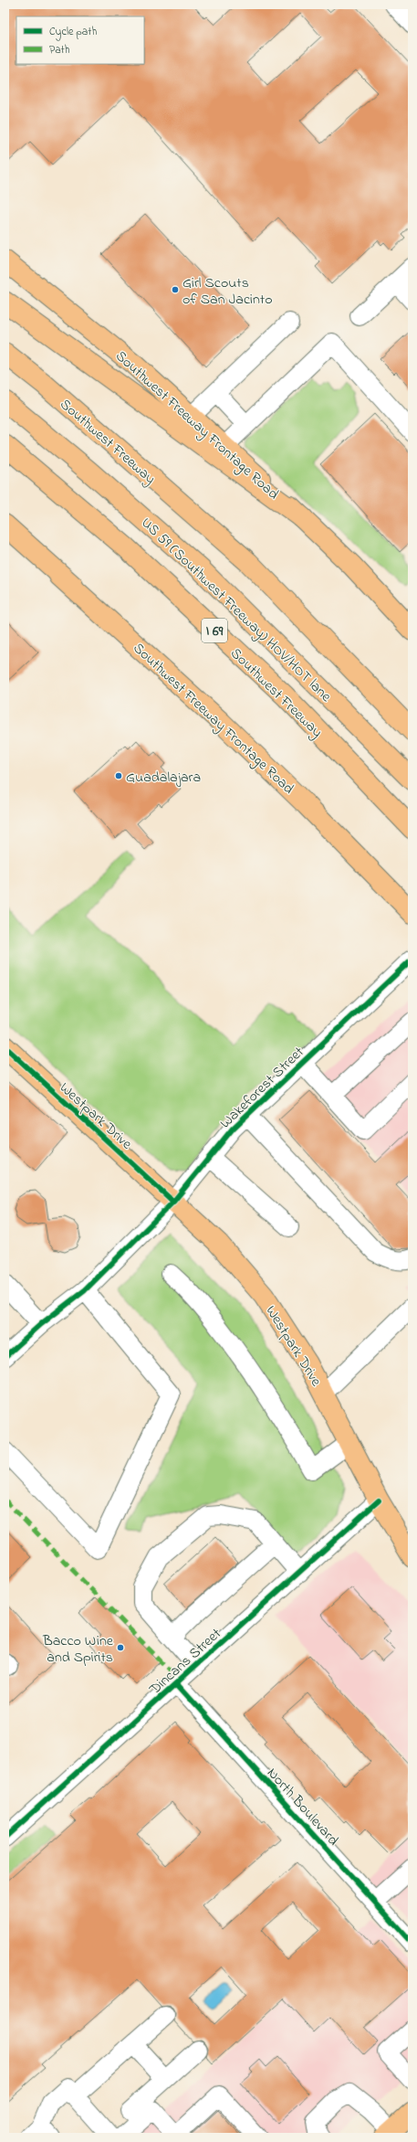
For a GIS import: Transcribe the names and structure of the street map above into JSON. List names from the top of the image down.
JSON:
{
  "streets": {
    "main road": [
      "Southwest Freeway Frontage Road",
      "Southwest Freeway",
      "US 59 (Southwest Freeway) HOV/HOT lane",
      "I 69",
      "Westpark Drive"
    ],
    "street": ["Wakeforest Street", "Dincans Street", "North Boulevard"]
  },
  "crossings": [
    ["Wakeforest Street", "Westpark Drive"],
    ["Westpark Drive", "Dincans Street"],
    ["Dincans Street", "North Boulevard"]
  ],
  "places": ["Girl Scouts of San Jacinto", "Guadalajara", "Bacco Wine and Spirits"],
  "legend": ["Cycle path", "Path"]
}
